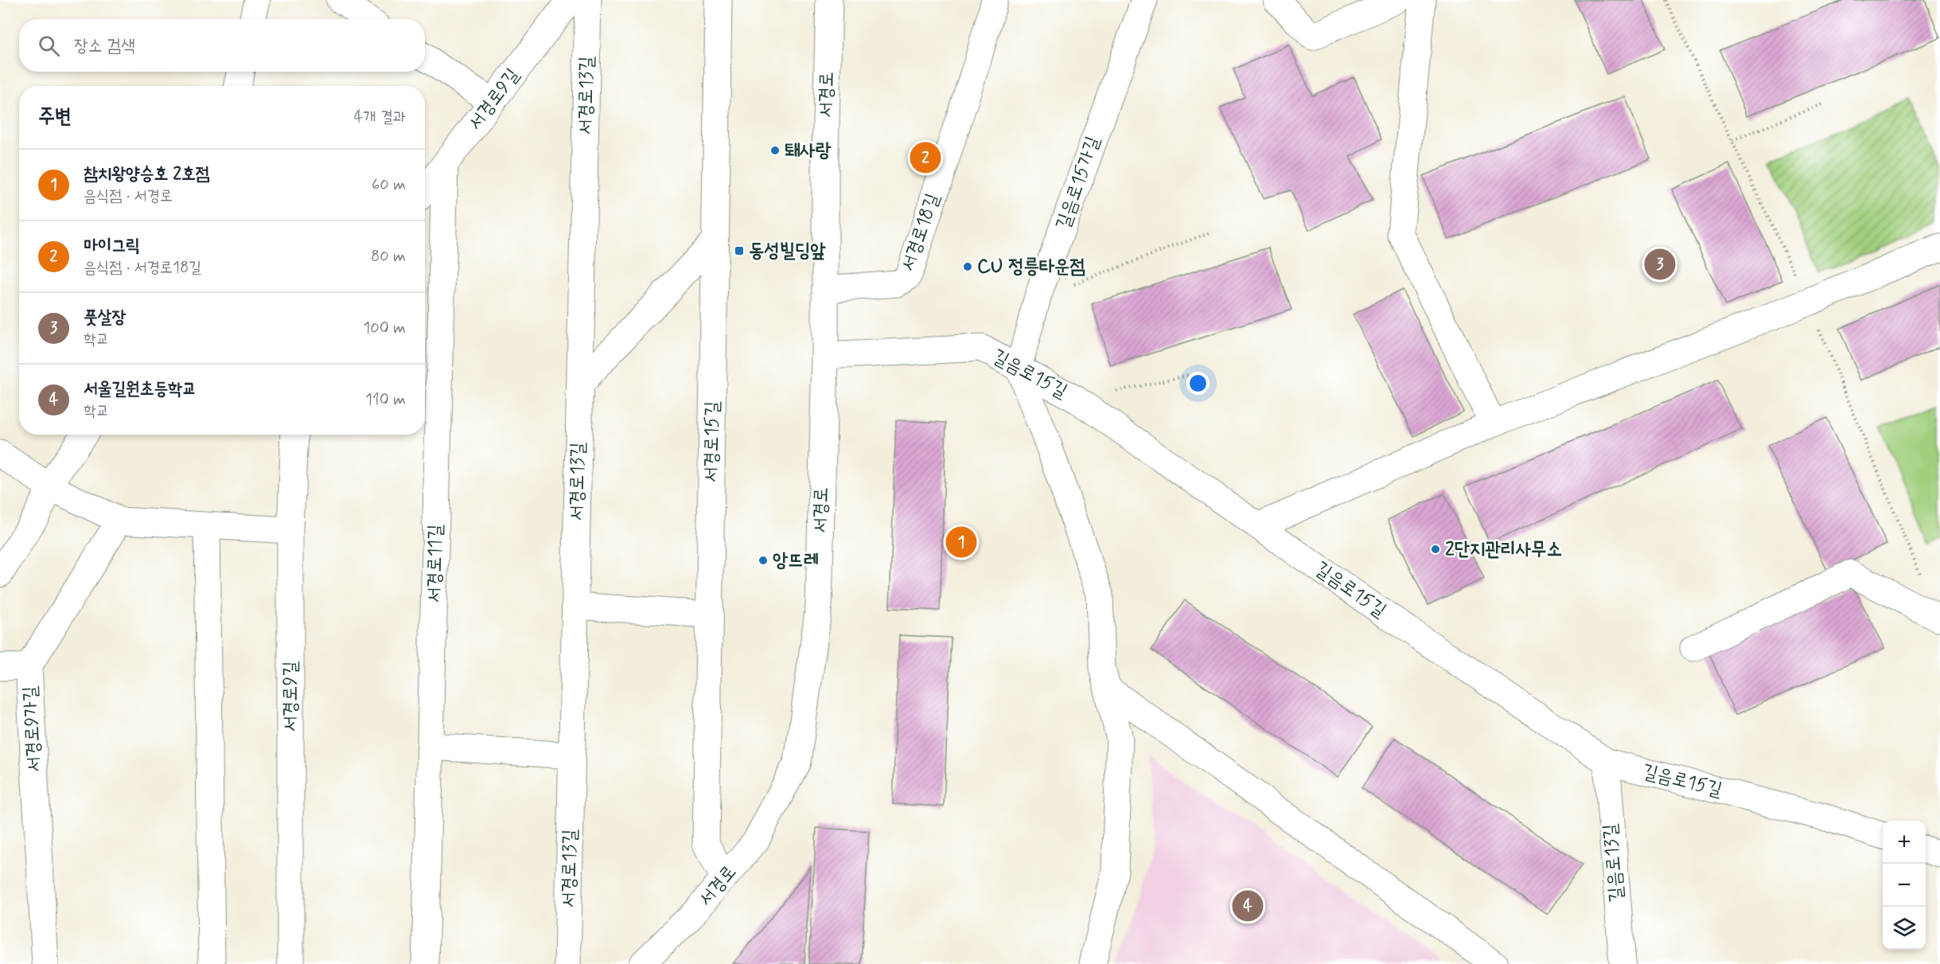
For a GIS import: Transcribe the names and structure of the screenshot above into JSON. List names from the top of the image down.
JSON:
{
  "streets": {
    "street": [
      "서경로",
      "서경로13길",
      "서경로9길",
      "길음로15가길",
      "서경로18길",
      "길음로15길",
      "서경로15길",
      "서경로11길",
      "서경로9가길",
      "길음로13길"
    ]
  },
  "crossings": [
    ["서경로", "서경로18길"],
    ["서경로", "길음로15길"],
    ["서경로", "서경로15길"],
    ["서경로9길", "서경로11길"],
    ["길음로15가길", "길음로15길"],
    ["길음로15길", "길음로13길"]
  ],
  "places": {
    "other": [
      "퇘사랑",
      "CU 정릉타운점",
      "2단지관리사무소",
      "앙뜨레"
    ],
    "transit": ["동성빌딩앞"]
  },
  "page": {
    "search": "장소 검색",
    "heading": ["주변", "4개 결과"],
    "pins": [
      "2",
      "3",
      "1",
      "4"
    ],
    "list": [
      {
        "mark": "1",
        "name": "참치왕양승호 2호점",
        "note": "음식점 · 서경로",
        "value": "60 m"
      },
      {
        "mark": "2",
        "name": "마이그릭",
        "note": "음식점 · 서경로18길",
        "value": "80 m"
      },
      {
        "mark": "3",
        "name": "풋살장",
        "note": "학교",
        "value": "100 m"
      },
      {
        "mark": "4",
        "name": "서울길원초등학교",
        "note": "학교",
        "value": "110 m"
      }
    ],
    "map_buttons": ["+", "−"]
  }
}
